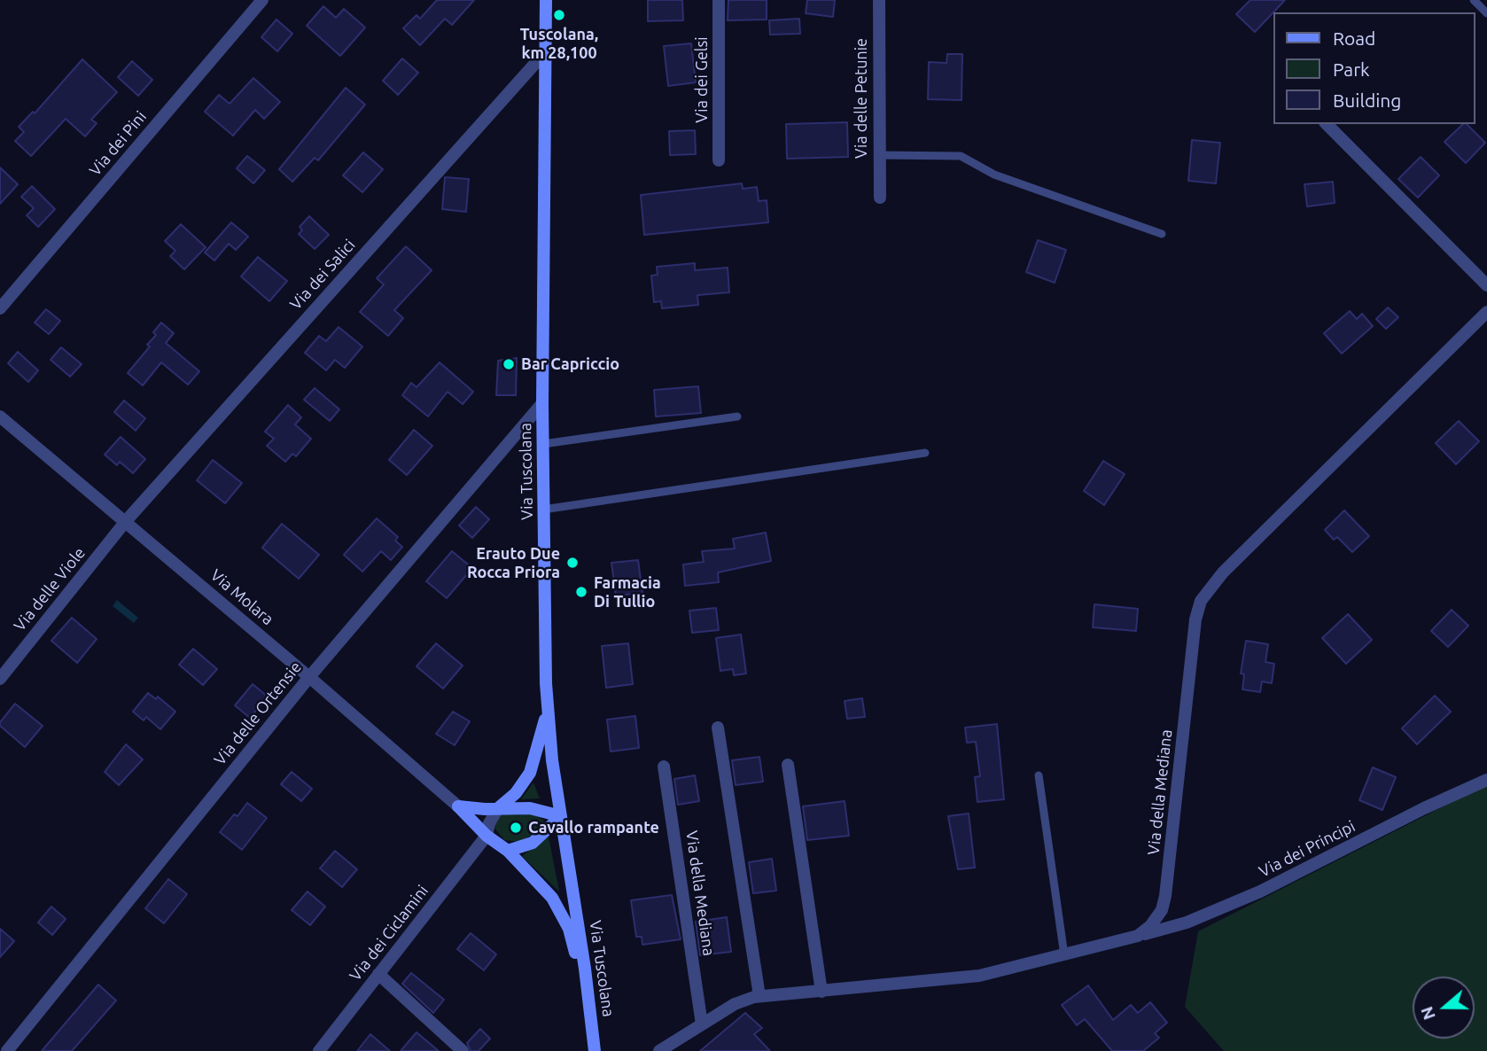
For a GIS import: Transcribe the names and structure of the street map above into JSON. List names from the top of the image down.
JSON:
{
  "streets": {
    "main road": ["Via Tuscolana"],
    "street": [
      "Via dei Gelsi",
      "Via delle Petunie",
      "Via dei Pini",
      "Via dei Salici",
      "Via delle Viole",
      "Via Molara",
      "Via delle Ortensie",
      "Via della Mediana",
      "Via dei Principi",
      "Via dei Ciclamini"
    ]
  },
  "crossings": [
    ["Via dei Salici", "Via Tuscolana"],
    ["Via dei Salici", "Via delle Viole"],
    ["Via dei Salici", "Via Molara"],
    ["Via Tuscolana", "Via delle Ortensie"],
    ["Via delle Viole", "Via Molara"],
    ["Via Molara", "Via delle Ortensie"],
    ["Via della Mediana", "Via dei Principi"]
  ],
  "places": [
    "Tuscolana, km 28,100",
    "Bar Capriccio",
    "Erauto Due Rocca Priora",
    "Farmacia Di Tullio",
    "Cavallo rampante"
  ],
  "legend": ["Road", "Park", "Building"],
  "north": "left"
}
